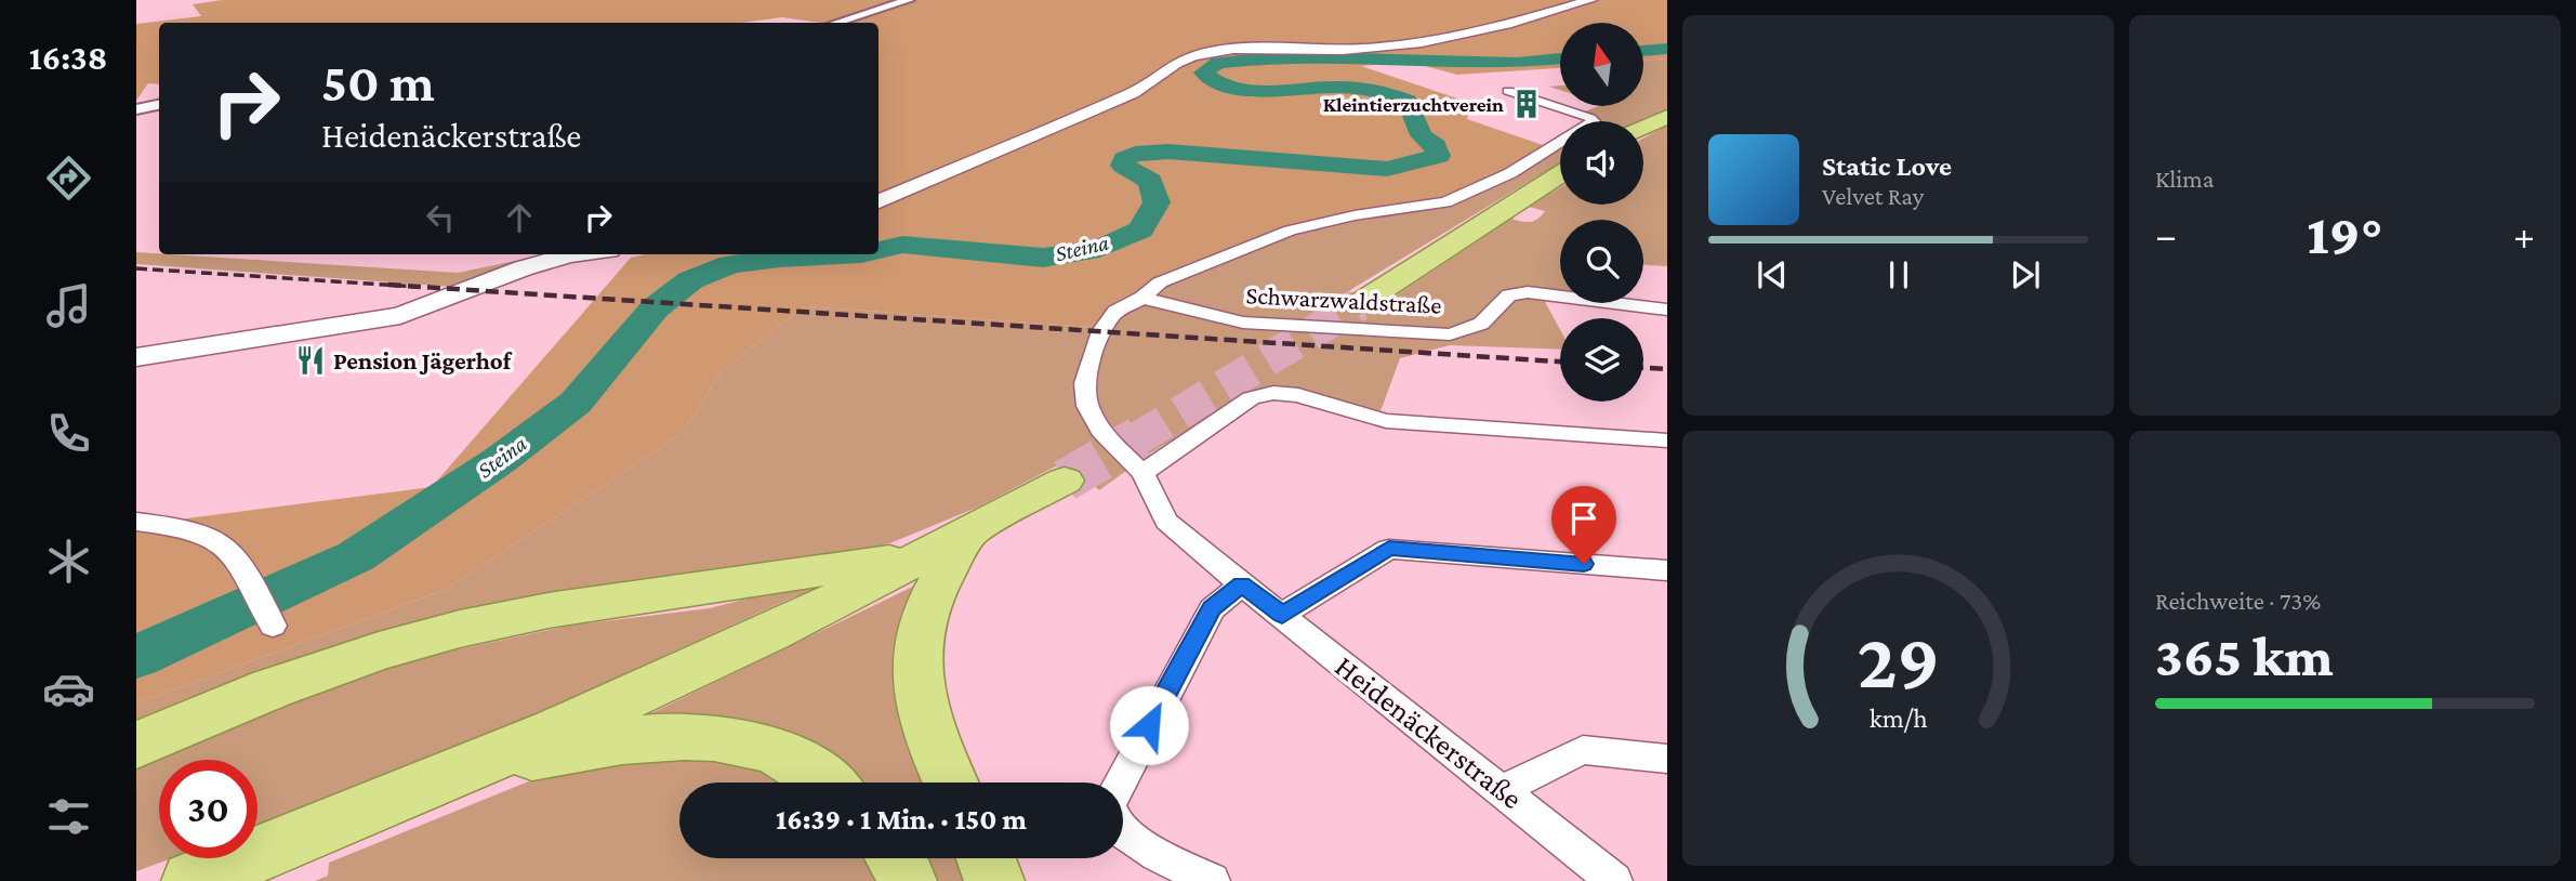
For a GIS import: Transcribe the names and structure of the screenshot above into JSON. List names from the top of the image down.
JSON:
{
  "streets": {
    "street": ["Schwarzwaldstraße", "Heidenäckerstraße"]
  },
  "crossings": [
    ["Schwarzwaldstraße", "Heidenäckerstraße"]
  ],
  "water": ["Steina"],
  "places": {
    "building": ["Kleintierzuchtverein"],
    "restaurant": ["Pension Jägerhof"]
  },
  "north": "top",
  "page": {
    "tabs": "16:38",
    "tile": [
      "Klima",
      ["Reichweite · 73%", "365 km"]
    ],
    "turn": ["50 m", "Heidenäckerstraße"],
    "song": ["Static Love", "Velvet Ray"],
    "heat": ["−", "19°", "+"],
    "limit": "30",
    "trip": "16:39 · 1 Min. · 150 m",
    "gauge": ["29", "km/h"]
  }
}
